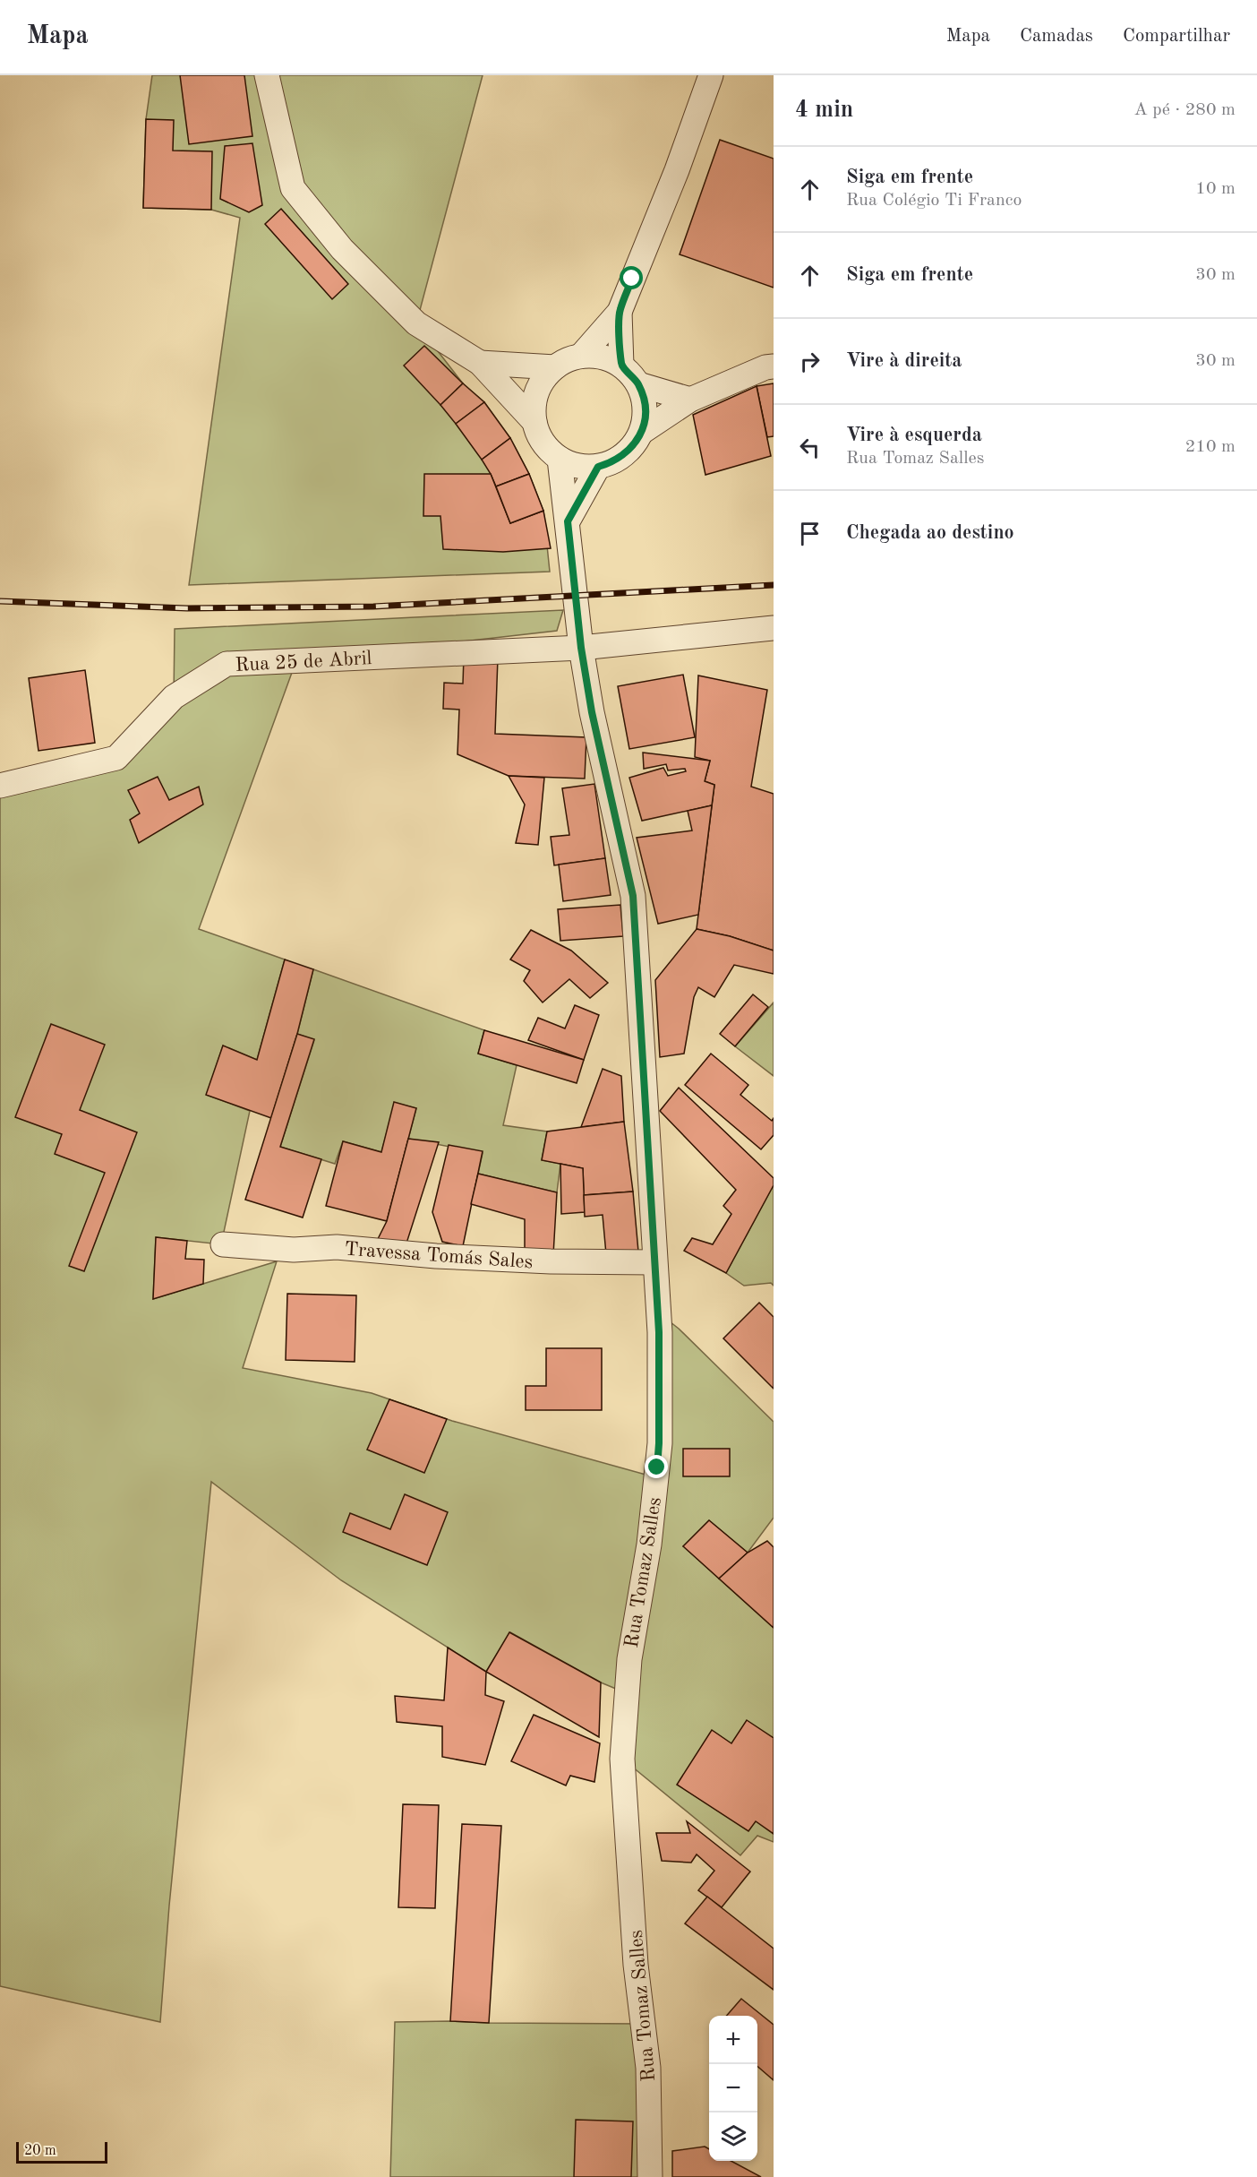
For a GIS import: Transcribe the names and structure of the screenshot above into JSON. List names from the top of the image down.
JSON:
{
  "streets": {
    "street": ["Rua 25 de Abril", "Travessa Tomás Sales", "Rua Tomaz Salles"]
  },
  "crossings": [
    ["Rua 25 de Abril", "Rua Tomaz Salles"],
    ["Travessa Tomás Sales", "Rua Tomaz Salles"]
  ],
  "scale_bar": "20 m",
  "page": {
    "header": "Mapa",
    "nav": ["Mapa", "Camadas", "Compartilhar"],
    "heading": ["4 min", "A pé · 280 m"],
    "list": [
      ["Siga em frente", "Rua Colégio Ti Franco", "10 m"],
      ["Siga em frente", "30 m"],
      ["Vire à direita", "30 m"],
      ["Vire à esquerda", "Rua Tomaz Salles", "210 m"],
      "Chegada ao destino"
    ],
    "map_buttons": ["+", "−"],
    "scale": "20 m"
  }
}
